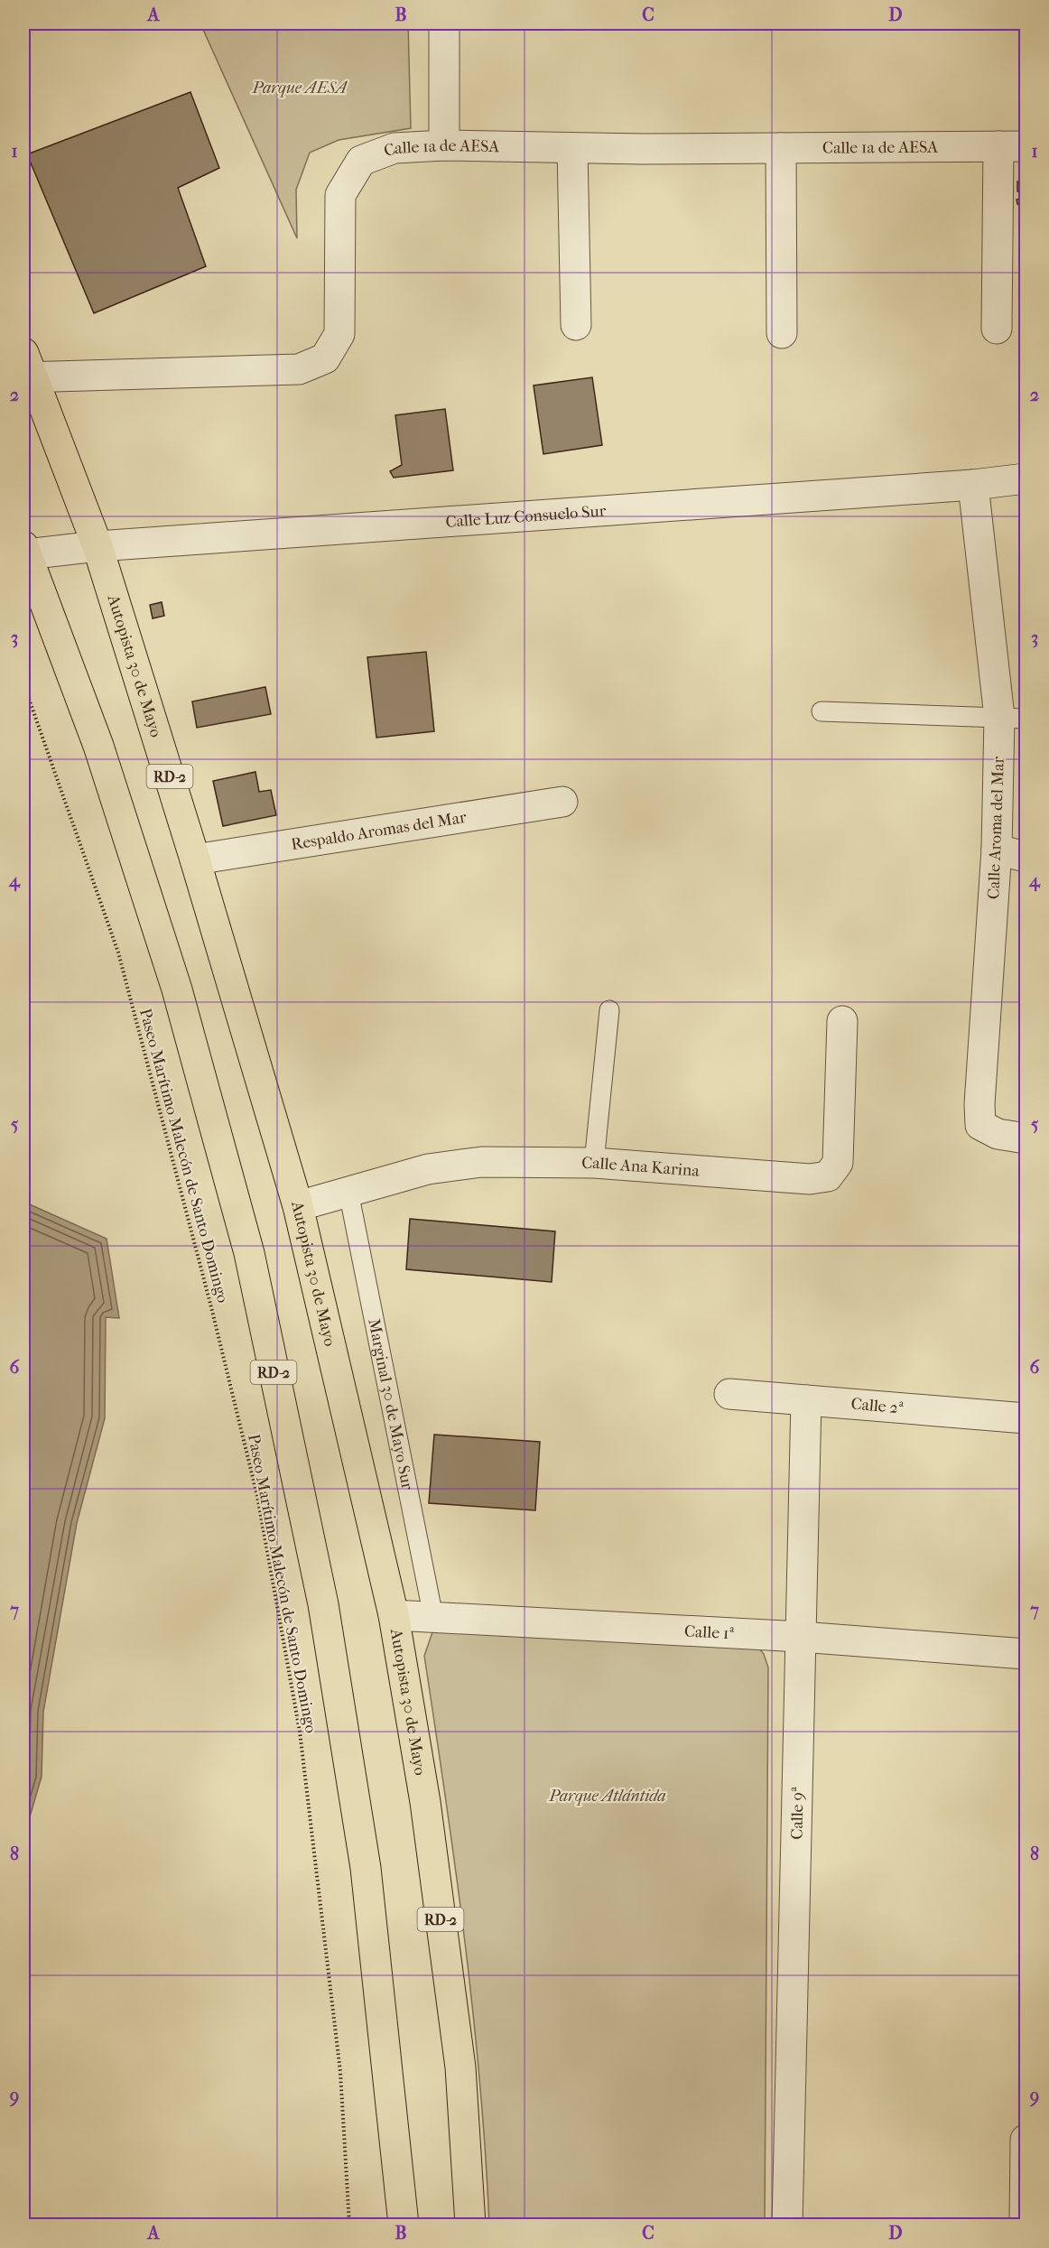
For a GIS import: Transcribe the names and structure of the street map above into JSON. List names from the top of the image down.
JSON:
{
  "streets": {
    "highway": ["Autopista 30 de Mayo", "RD-2"],
    "street": [
      "Calle 1a de AESA",
      "Calle Luz Consuelo Sur",
      "Calle Aroma del Mar",
      "Respaldo Aromas del Mar",
      "Calle Ana Karina",
      "Calle 2ª",
      "Calle 1ª",
      "Calle 9ª"
    ],
    "lane": ["Marginal 30 de Mayo Sur"],
    "path": ["Paseo Marítimo Malecón de Santo Domingo"]
  },
  "crossings": [
    ["Calle 1a de AESA", "Autopista 30 de Mayo"],
    ["Calle Luz Consuelo Sur", "Autopista 30 de Mayo"],
    ["Calle Luz Consuelo Sur", "RD-2"],
    ["Calle Luz Consuelo Sur", "Calle Aroma del Mar"],
    ["Autopista 30 de Mayo", "Respaldo Aromas del Mar"],
    ["Autopista 30 de Mayo", "Calle Ana Karina"],
    ["Autopista 30 de Mayo", "Calle 1ª"],
    ["Calle Ana Karina", "Marginal 30 de Mayo Sur"],
    ["Marginal 30 de Mayo Sur", "Calle 1ª"],
    ["Calle 2ª", "Calle 9ª"],
    ["Calle 1ª", "Calle 9ª"]
  ],
  "parks": ["Parque AESA", "Parque Atlántida"],
  "grid": {
    "columns": [
      "A",
      "B",
      "C",
      "D"
    ],
    "rows": [
      "1",
      "2",
      "3",
      "4",
      "5",
      "6",
      "7",
      "8",
      "9"
    ]
  }
}
